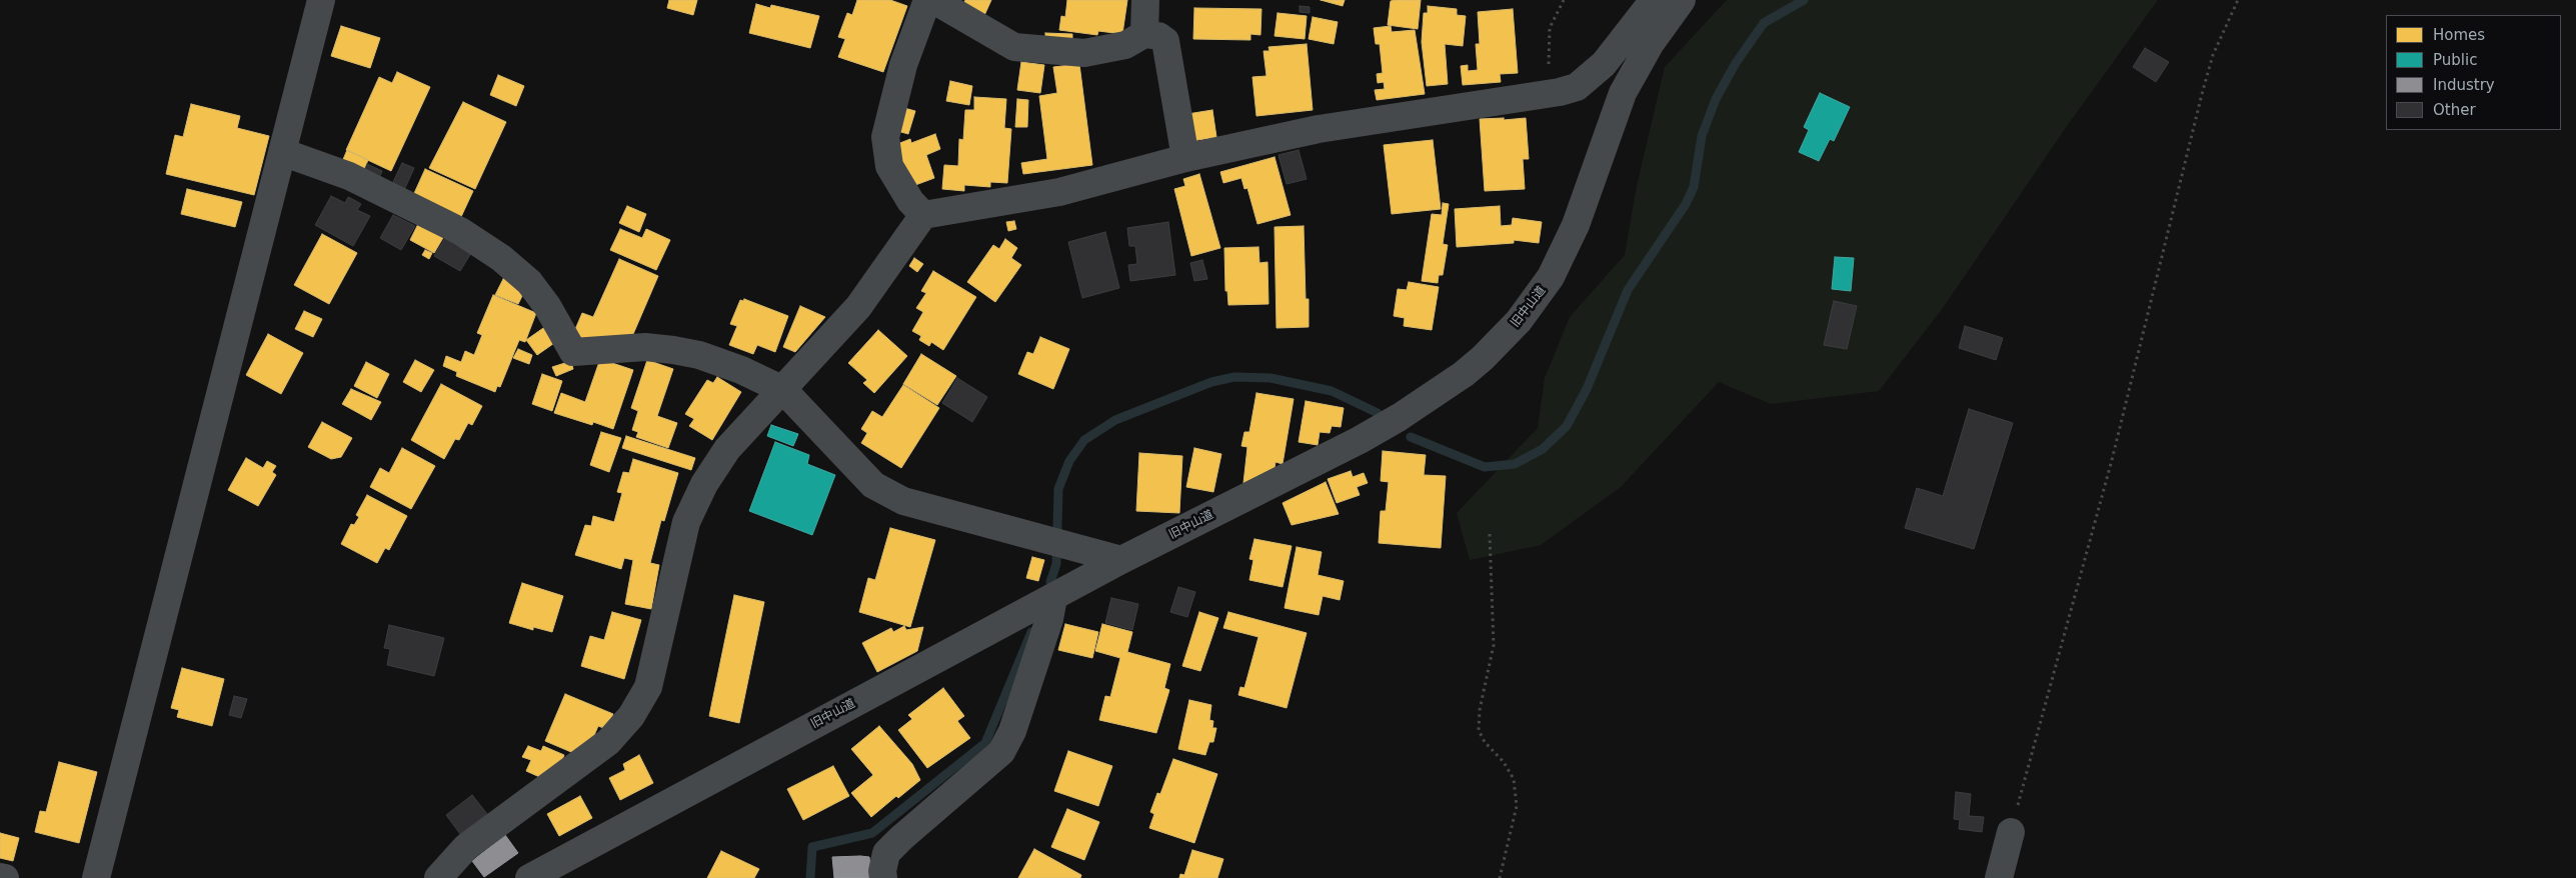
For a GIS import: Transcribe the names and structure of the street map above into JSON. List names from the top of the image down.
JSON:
{
  "streets": {
    "street": ["旧中山道"]
  },
  "legend": [
    "Homes",
    "Public",
    "Industry",
    "Other"
  ]
}
